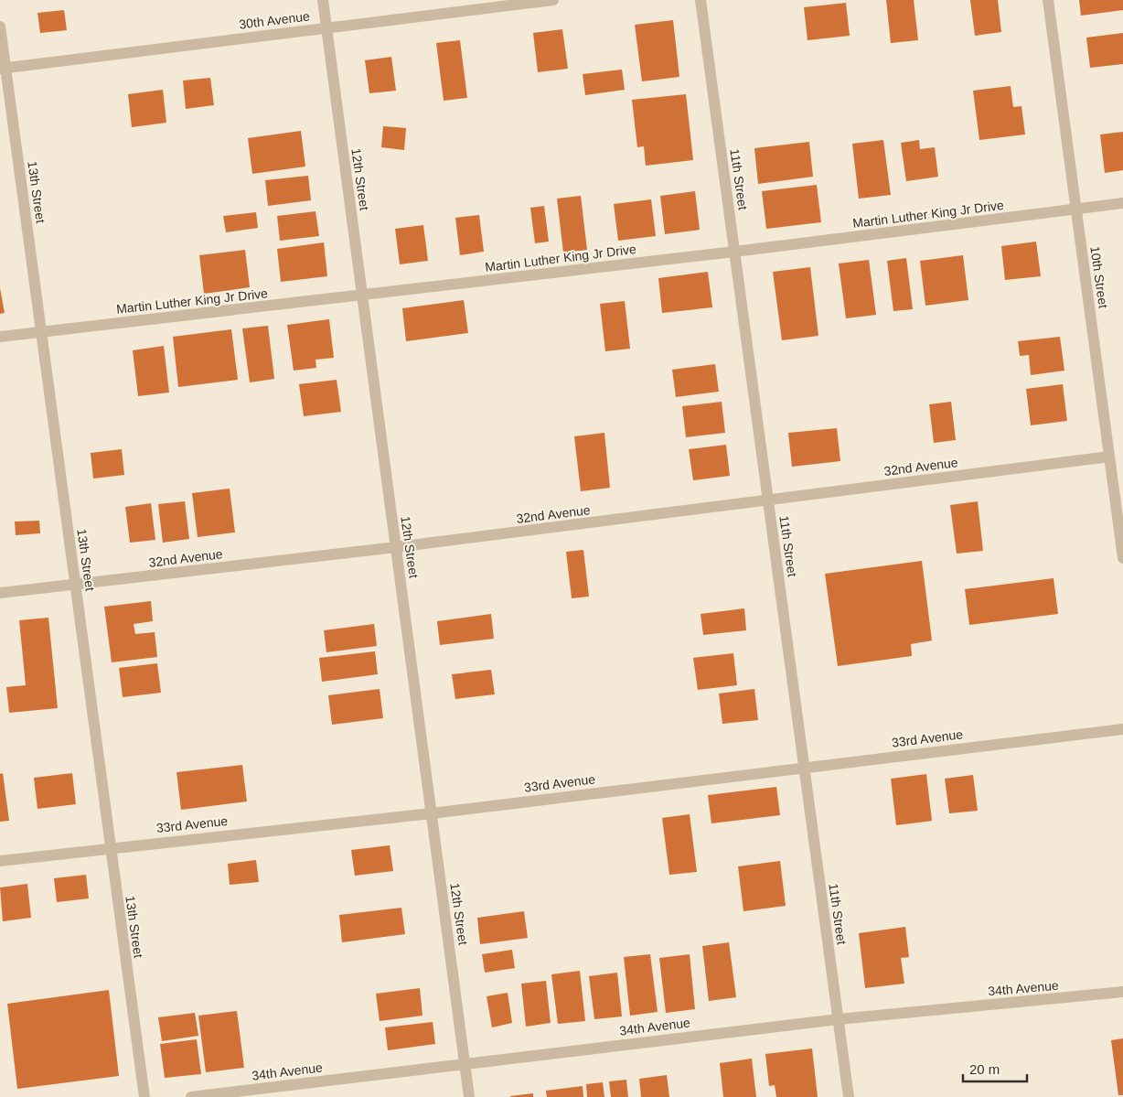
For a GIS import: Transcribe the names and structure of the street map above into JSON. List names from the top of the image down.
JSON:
{
  "streets": {
    "street": [
      "30th Avenue",
      "12th Street",
      "11th Street",
      "13th Street",
      "Martin Luther King Jr Drive",
      "10th Street",
      "32nd Avenue",
      "33rd Avenue",
      "34th Avenue"
    ]
  },
  "crossings": [
    ["30th Avenue", "12th Street"],
    ["30th Avenue", "13th Street"],
    ["12th Street", "Martin Luther King Jr Drive"],
    ["12th Street", "32nd Avenue"],
    ["12th Street", "33rd Avenue"],
    ["12th Street", "34th Avenue"],
    ["11th Street", "Martin Luther King Jr Drive"],
    ["11th Street", "32nd Avenue"],
    ["11th Street", "33rd Avenue"],
    ["11th Street", "34th Avenue"],
    ["13th Street", "Martin Luther King Jr Drive"],
    ["13th Street", "32nd Avenue"],
    ["13th Street", "33rd Avenue"],
    ["Martin Luther King Jr Drive", "10th Street"],
    ["10th Street", "32nd Avenue"]
  ],
  "scale_bar": "20 m"
}
